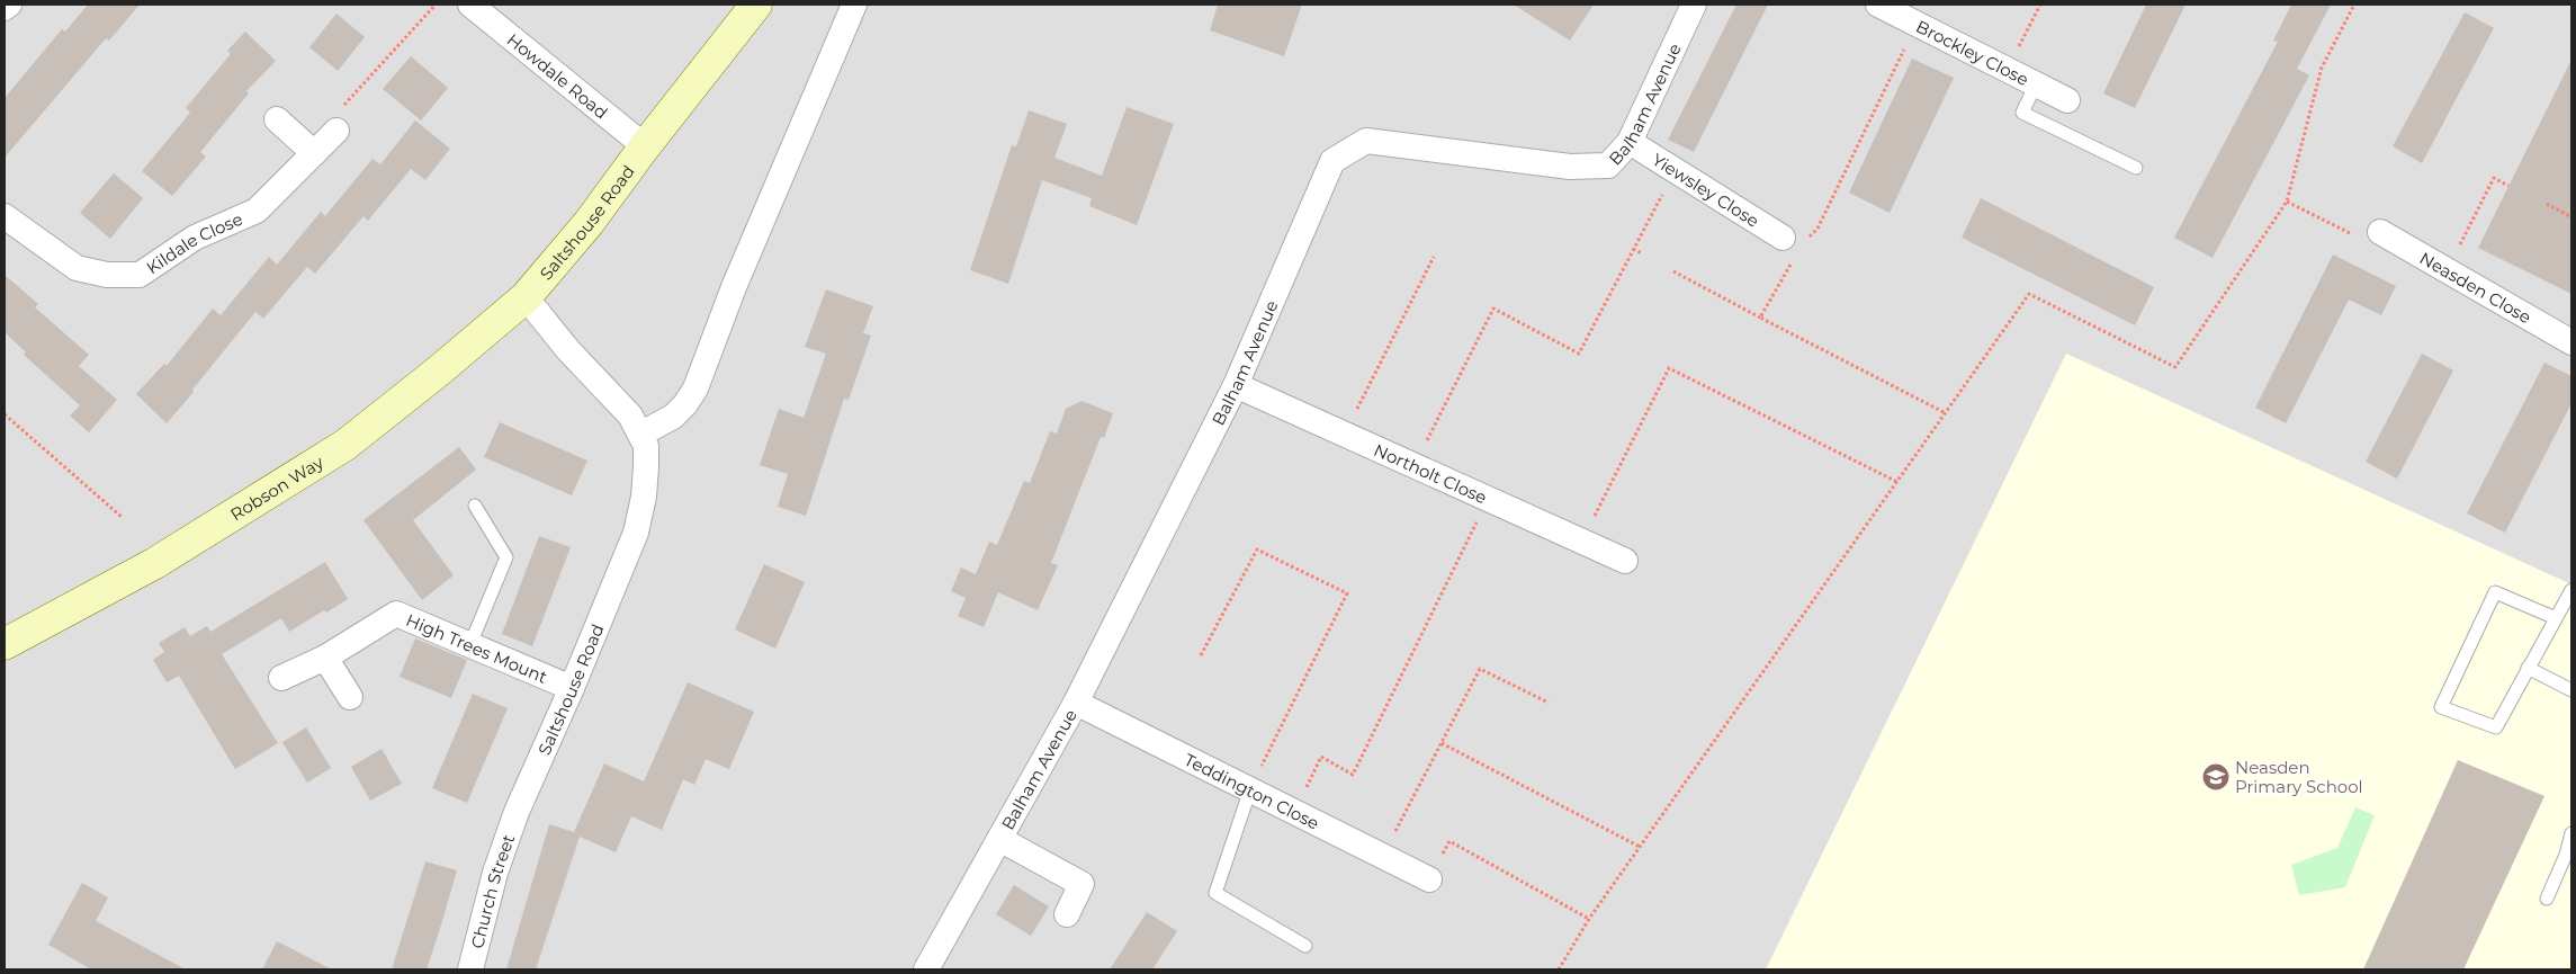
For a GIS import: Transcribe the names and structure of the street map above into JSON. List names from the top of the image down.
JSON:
{
  "streets": {
    "main road": ["Saltshouse Road", "Robson Way"],
    "street": [
      "Brockley Close",
      "Howdale Road",
      "Balham Avenue",
      "Yiewsley Close",
      "Kildale Close",
      "Neasden Close",
      "Northolt Close",
      "High Trees Mount",
      "Teddington Close",
      "Church Street"
    ]
  },
  "crossings": [
    ["Howdale Road", "Saltshouse Road"],
    ["Balham Avenue", "Yiewsley Close"],
    ["Balham Avenue", "Northolt Close"],
    ["Balham Avenue", "Teddington Close"],
    ["Saltshouse Road", "Robson Way"],
    ["Saltshouse Road", "High Trees Mount"],
    ["Saltshouse Road", "Church Street"]
  ],
  "places": {
    "school or university": ["Neasden Primary School"]
  }
}
